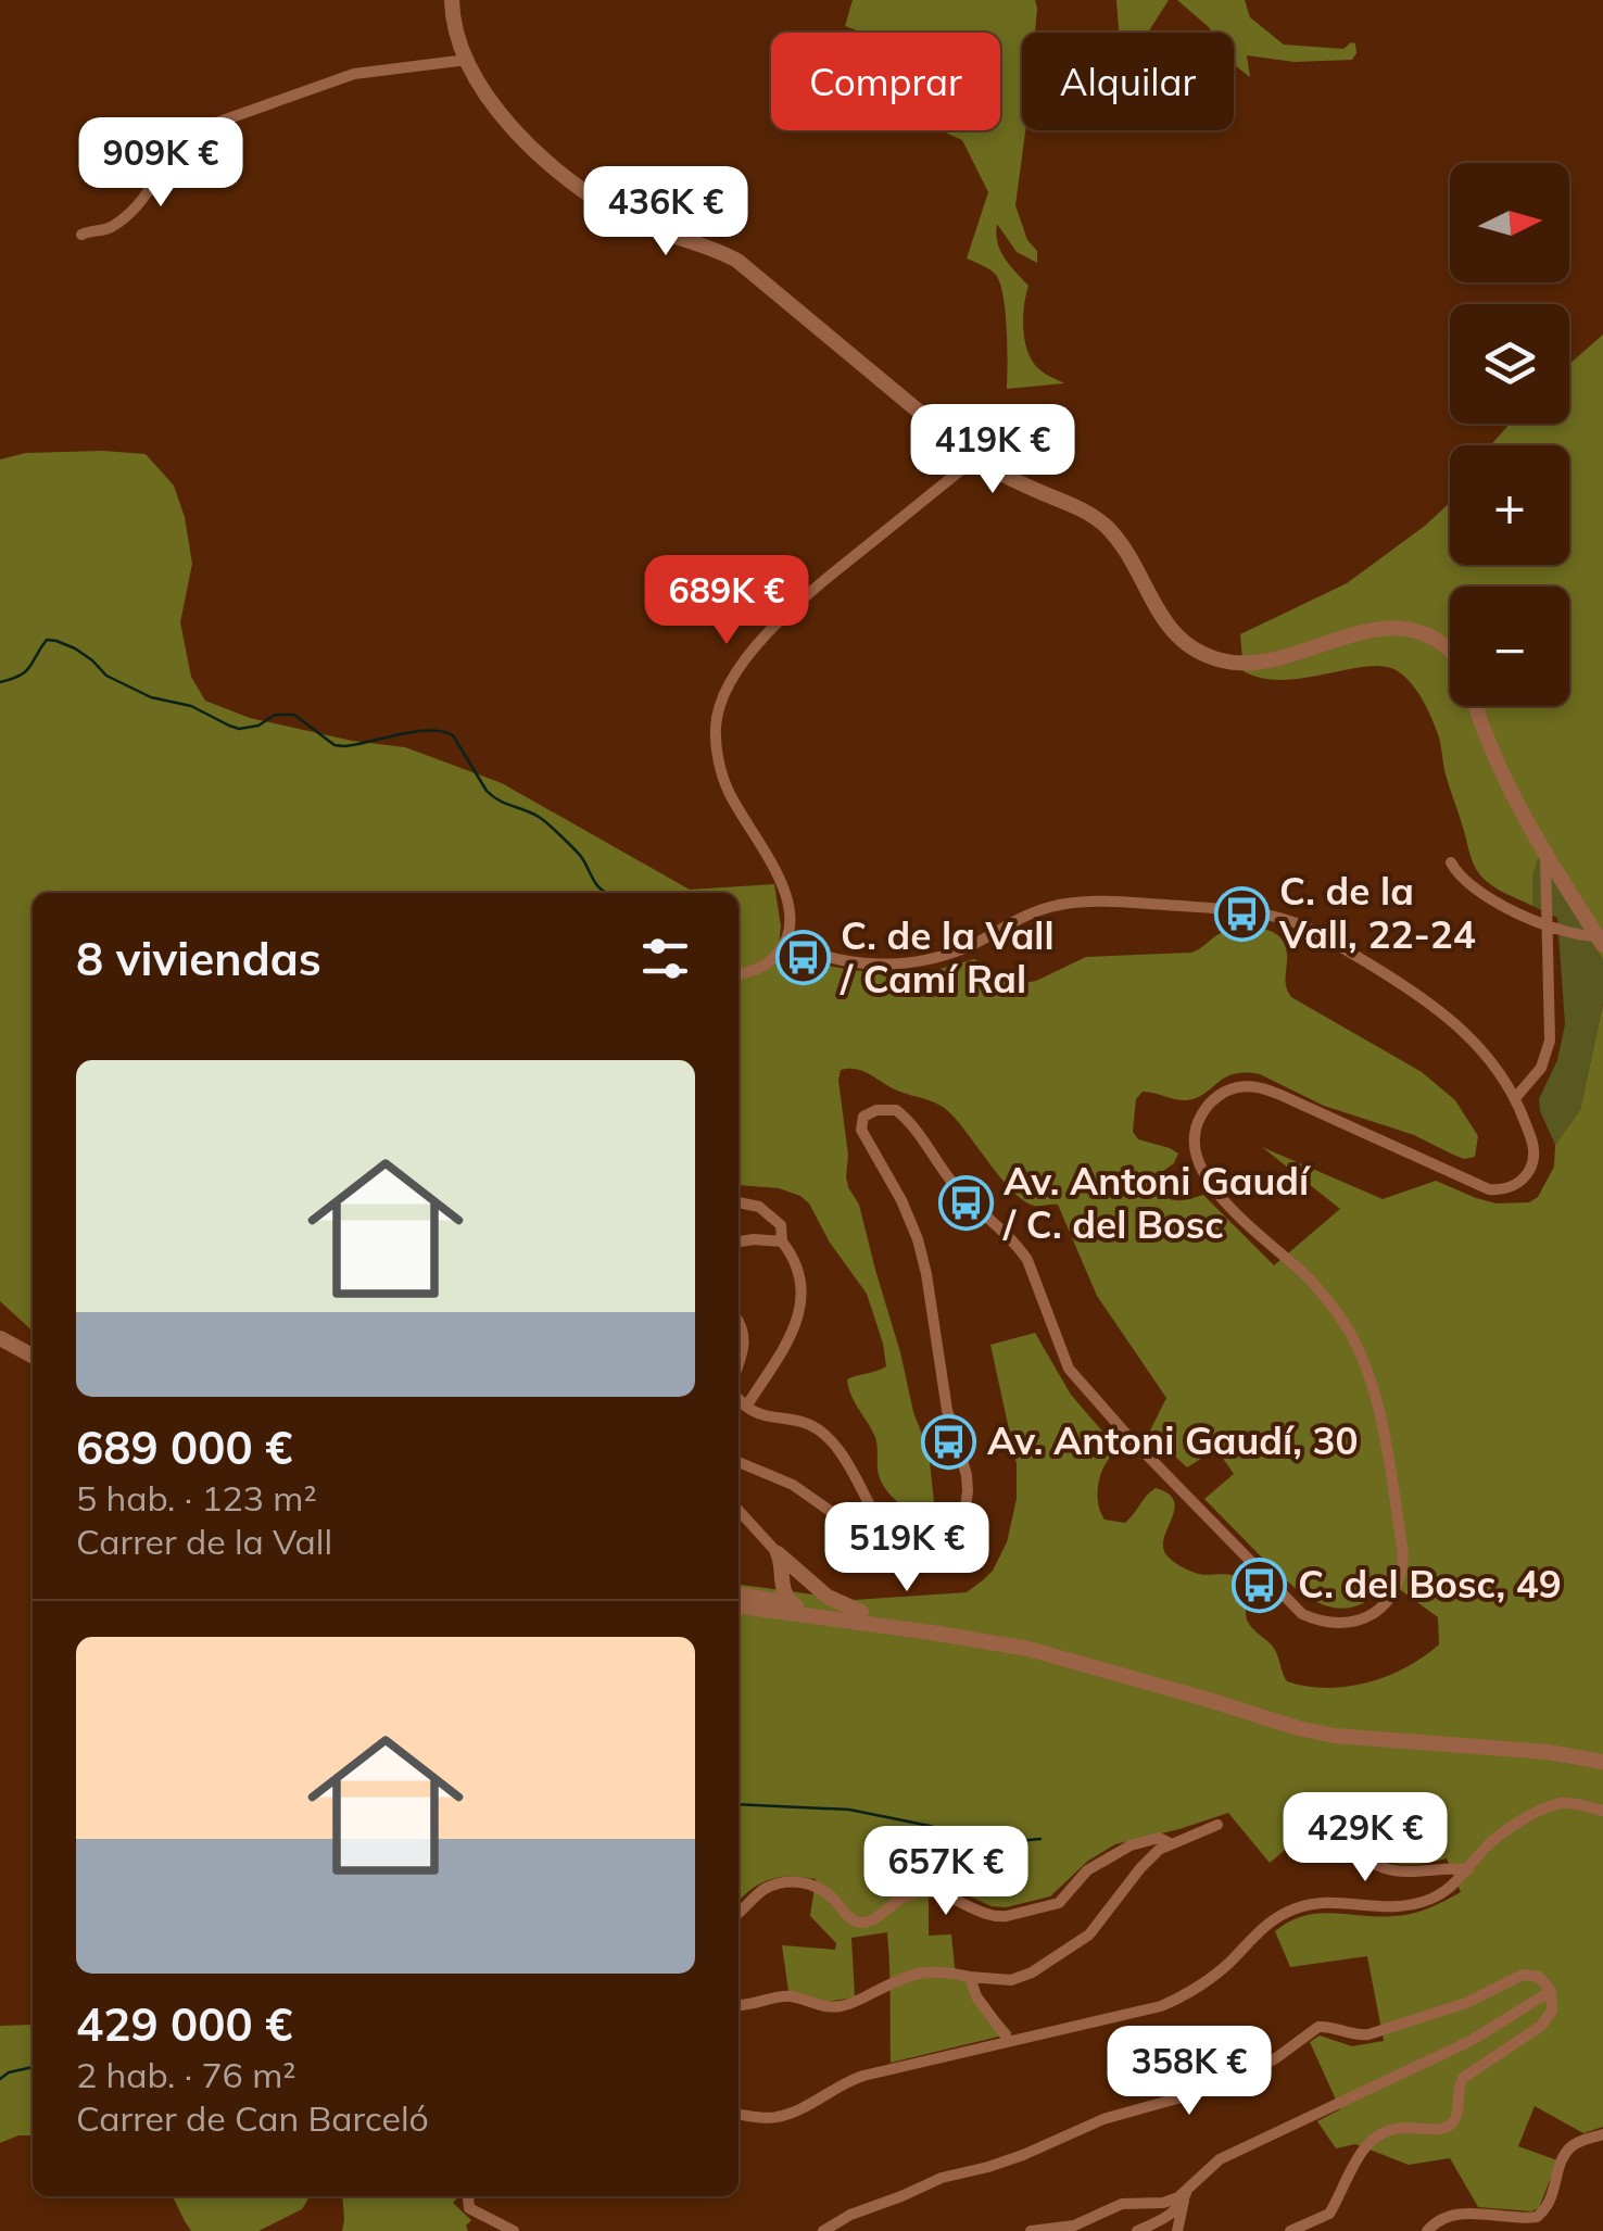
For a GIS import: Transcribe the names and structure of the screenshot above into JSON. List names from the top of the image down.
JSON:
{
  "places": {
    "bus stop": [
      "C. de la Vall, 22-24",
      "C. de la Vall / Camí Ral",
      "Av. Antoni Gaudí / C. del Bosc",
      "Av. Antoni Gaudí, 30",
      "C. del Bosc, 49"
    ]
  },
  "north": "right",
  "page": {
    "chip": ["Comprar", "Alquilar"],
    "price": [
      "909K €",
      "436K €",
      "419K €",
      "689K €",
      "519K €",
      "429K €",
      "657K €",
      "358K €"
    ],
    "map_buttons": ["+", "−"],
    "heading": "8 viviendas",
    "list": [
      {
        "name": "689 000 €",
        "note": "5 hab. · 123 m² · Carrer de la Vall"
      },
      {
        "name": "429 000 €",
        "note": "2 hab. · 76 m² · Carrer de Can Barceló"
      }
    ]
  }
}
